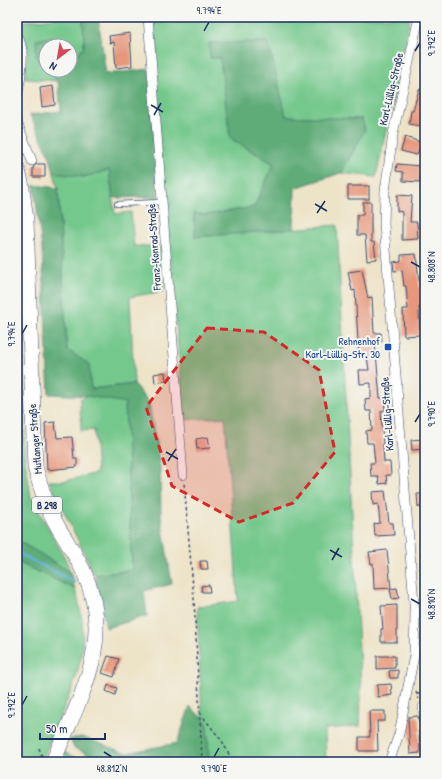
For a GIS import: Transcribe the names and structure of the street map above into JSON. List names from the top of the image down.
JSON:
{
  "streets": {
    "main road": ["Mutlanger Straße", "B 298"],
    "street": ["Karl-Lüllig-Straße", "Franz-Konrad-Straße"]
  },
  "places": {
    "transit": ["Rehnenhof Karl-Lüllig-Str. 30"]
  },
  "scale_bar": "50 m",
  "north": "bottom left",
  "coordinates": [
    "9.794°E",
    "9.792°E",
    "48.808°N",
    "9.790°E",
    "48.810°N",
    "48.812°N"
  ]
}
